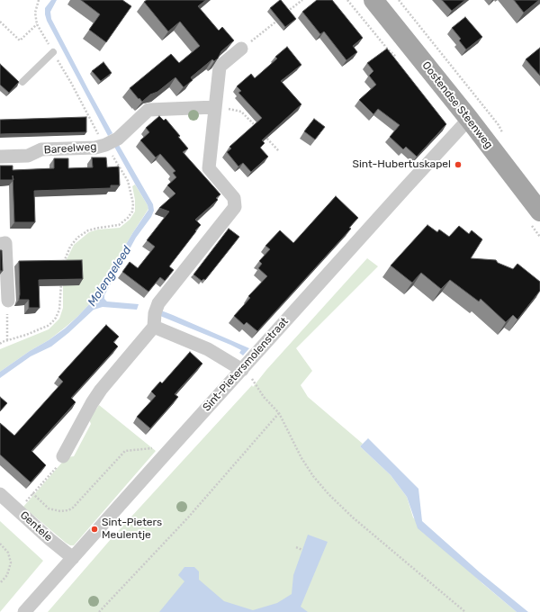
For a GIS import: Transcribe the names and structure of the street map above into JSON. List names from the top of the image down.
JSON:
{
  "streets": {
    "main road": ["Oostendse Steenweg"],
    "street": ["Bareelweg", "Sint-Pietersmolenstraat", "Gentele"]
  },
  "crossings": [
    ["Oostendse Steenweg", "Sint-Pietersmolenstraat"],
    ["Sint-Pietersmolenstraat", "Gentele"]
  ],
  "water": ["Molengeleed"],
  "places": ["Sint-Hubertuskapel", "Sint-Pieters Meulentje"]
}
